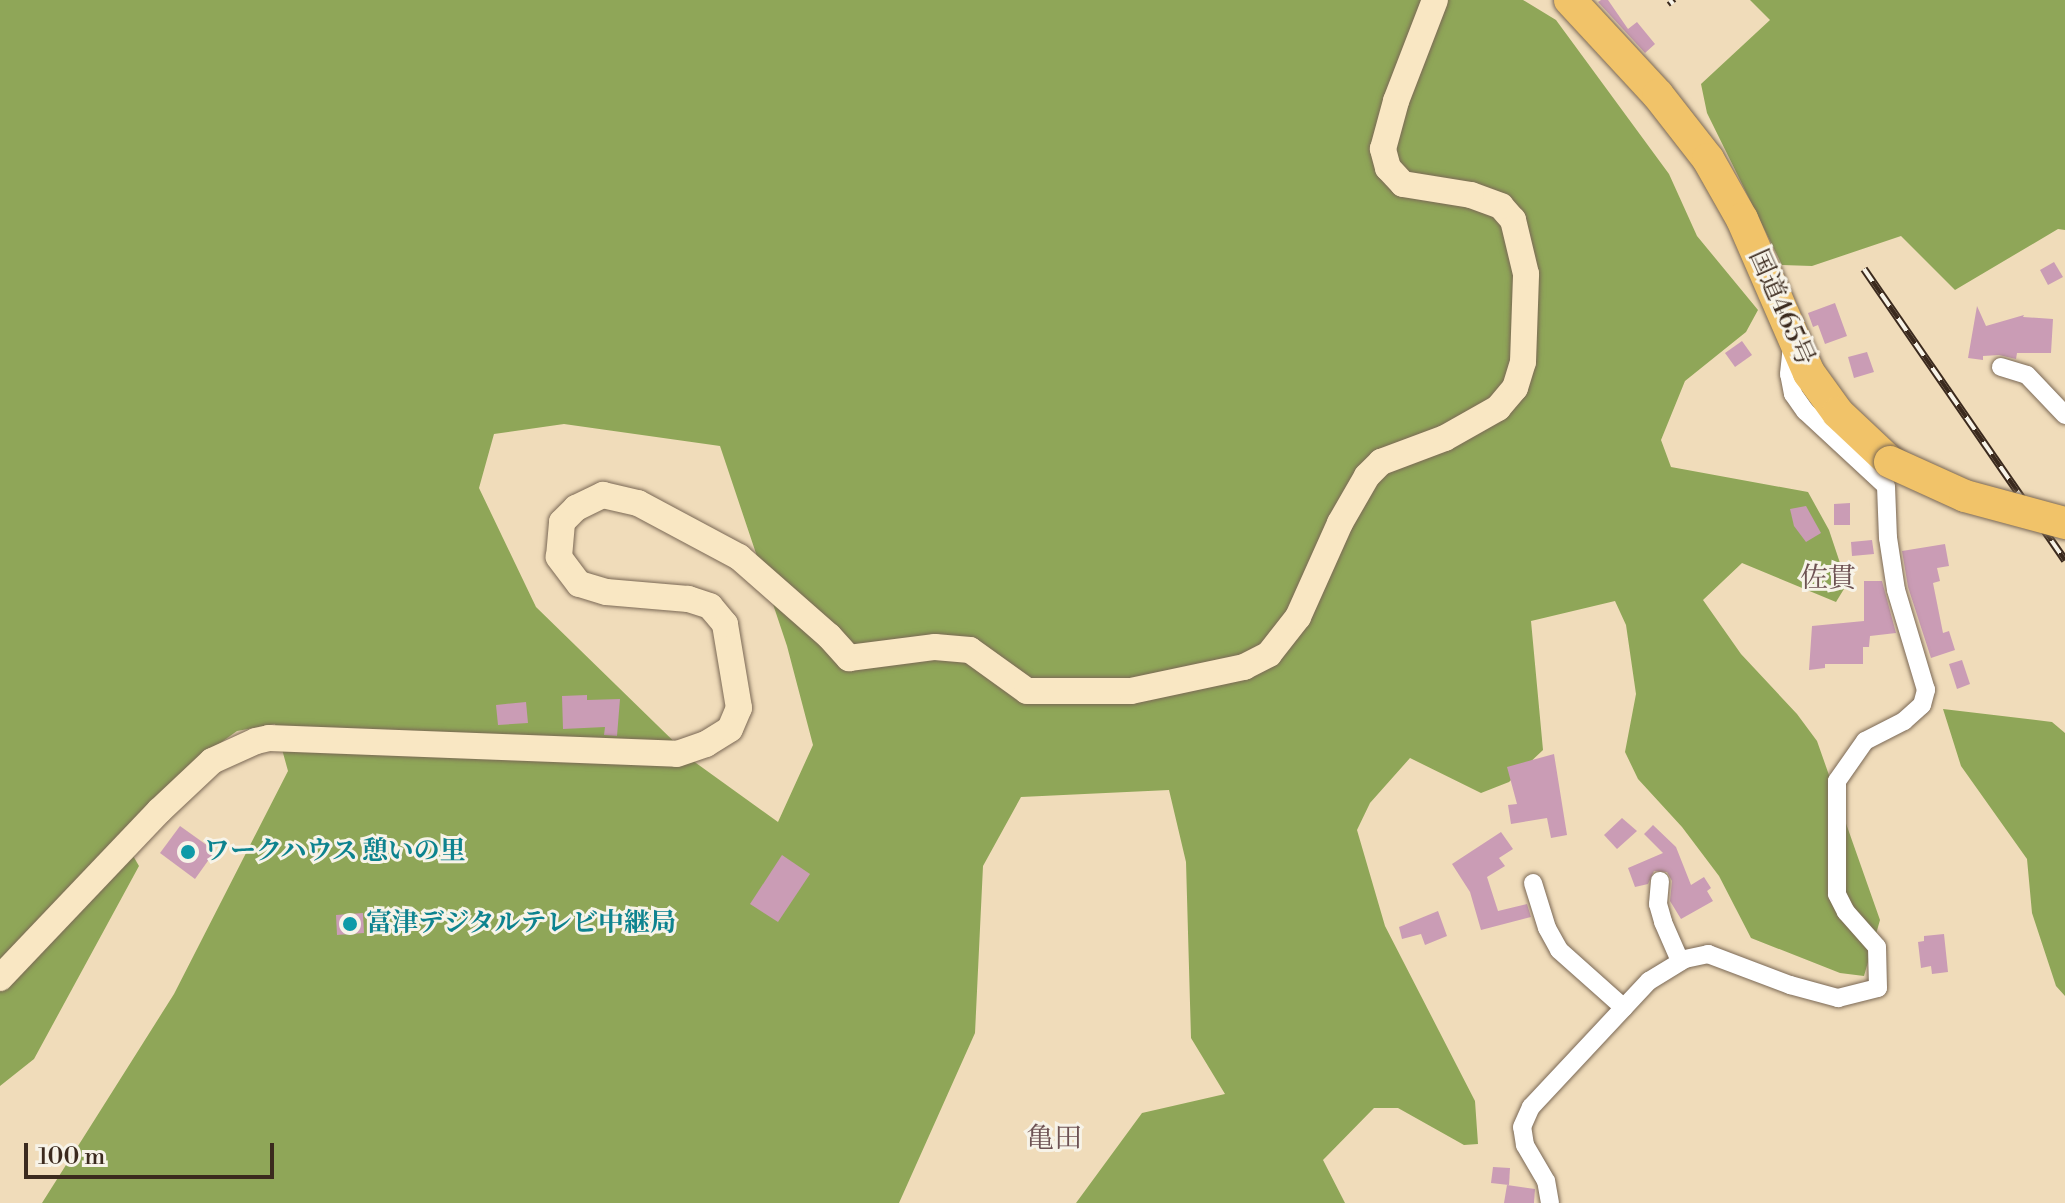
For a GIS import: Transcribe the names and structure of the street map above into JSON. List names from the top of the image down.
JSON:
{
  "streets": {
    "highway": ["国道465号"]
  },
  "districts": ["佐貫", "亀田"],
  "places": ["ワークハウス 憩いの里", "富津デジタルテレビ中継局"],
  "scale_bar": "100 m"
}
